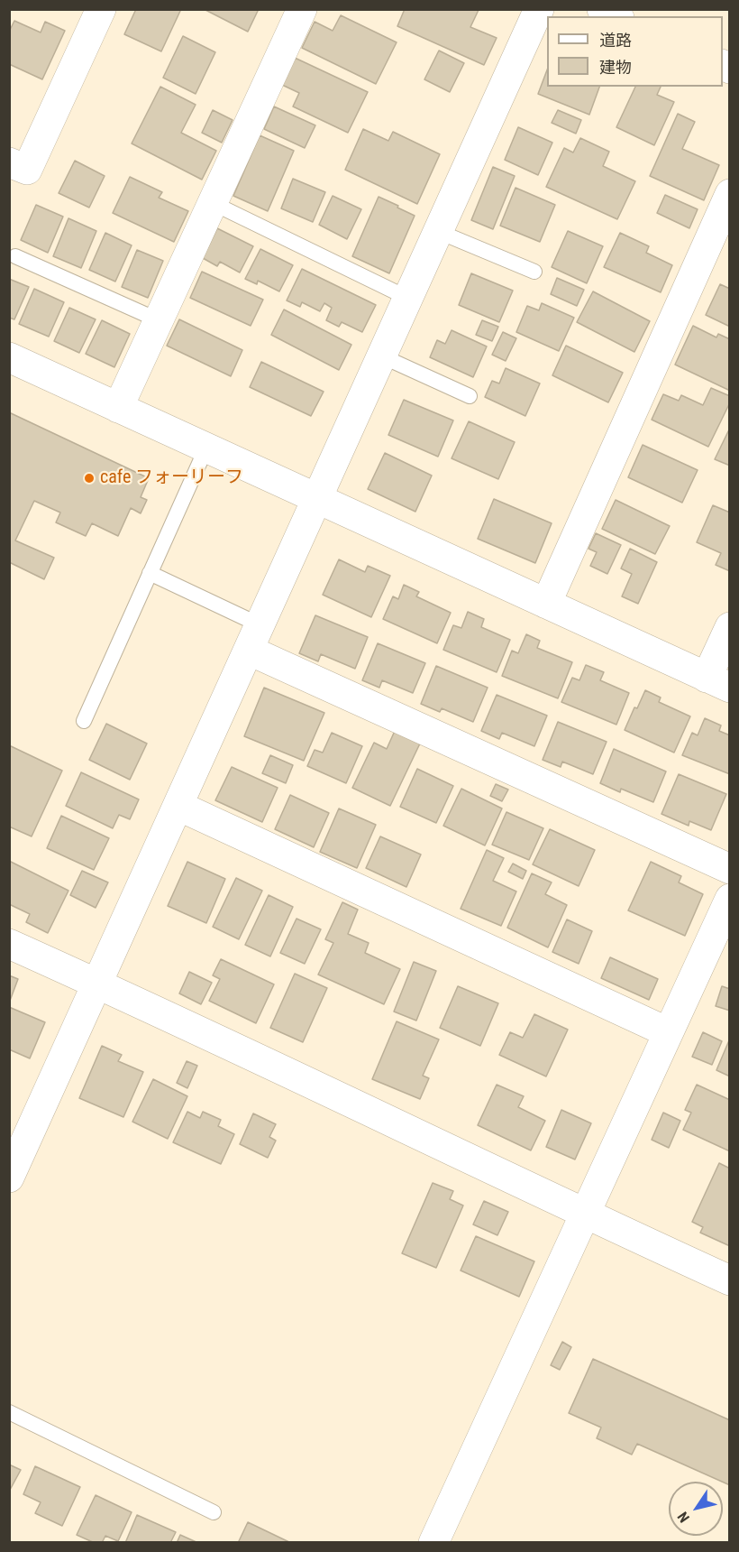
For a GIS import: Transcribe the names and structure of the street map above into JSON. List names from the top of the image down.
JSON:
{
  "places": ["cafe フォーリーフ"],
  "legend": ["道路", "建物"],
  "north": "bottom left"
}
